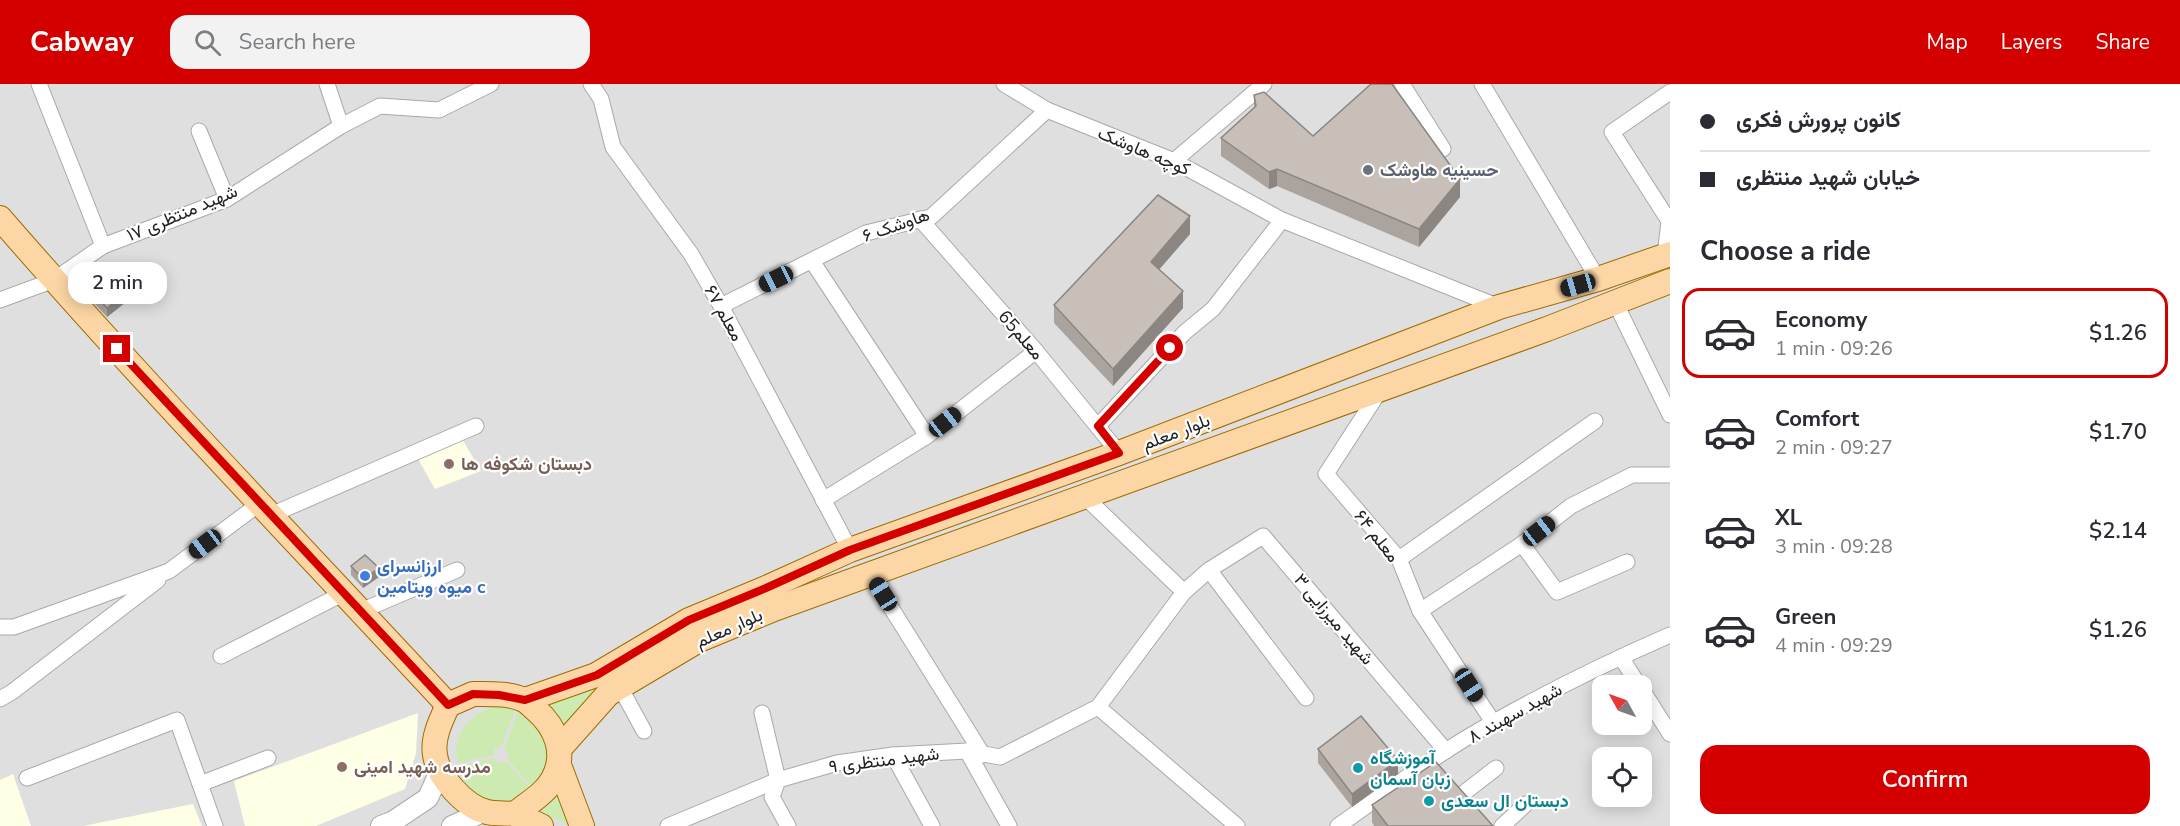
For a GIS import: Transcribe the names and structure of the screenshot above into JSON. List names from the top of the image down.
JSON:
{
  "streets": {
    "main road": ["بلوار معلم"],
    "street": [
      "کوچه هاوشک",
      "شهید منتظری ۱۷",
      "هاوشک ۶",
      "معلم ۶۷",
      "معلم65",
      "معلم ۶۴",
      "شهید میرزایی ۳",
      "شهید سهبند ۸",
      "شهید منتظری ۹"
    ]
  },
  "crossings": [
    ["کوچه هاوشک", "هاوشک ۶"],
    ["کوچه هاوشک", "بلوار معلم"],
    ["هاوشک ۶", "معلم ۶۷"],
    ["هاوشک ۶", "معلم65"],
    ["معلم ۶۷", "بلوار معلم"],
    ["معلم65", "بلوار معلم"],
    ["بلوار معلم", "معلم ۶۴"],
    ["معلم ۶۴", "شهید سهبند ۸"],
    ["شهید میرزایی ۳", "شهید سهبند ۸"]
  ],
  "places": [
    "حسینیه هاوشک",
    "دبستان شکوفه ها",
    "ارزانسرای میوه ویتامین c",
    "مدرسه شهید امینی",
    "آموزشگاه زبان آسمان",
    "دبستان ال سعدی"
  ],
  "north": "top left",
  "page": {
    "header": "Cabway",
    "search": "Search here",
    "nav": ["Map", "Layers", "Share"],
    "banner": ["کانون پرورش فکری", "خیابان شهید منتظری"],
    "heading": "Choose a ride",
    "bubble": "2 min",
    "list": [
      {
        "name": "Economy",
        "note": "1 min · 09:26",
        "value": "$1.26"
      },
      {
        "name": "Comfort",
        "note": "2 min · 09:27",
        "value": "$1.70"
      },
      {
        "name": "XL",
        "note": "3 min · 09:28",
        "value": "$2.14"
      },
      {
        "name": "Green",
        "note": "4 min · 09:29",
        "value": "$1.26"
      }
    ],
    "buttons": "Confirm"
  }
}
